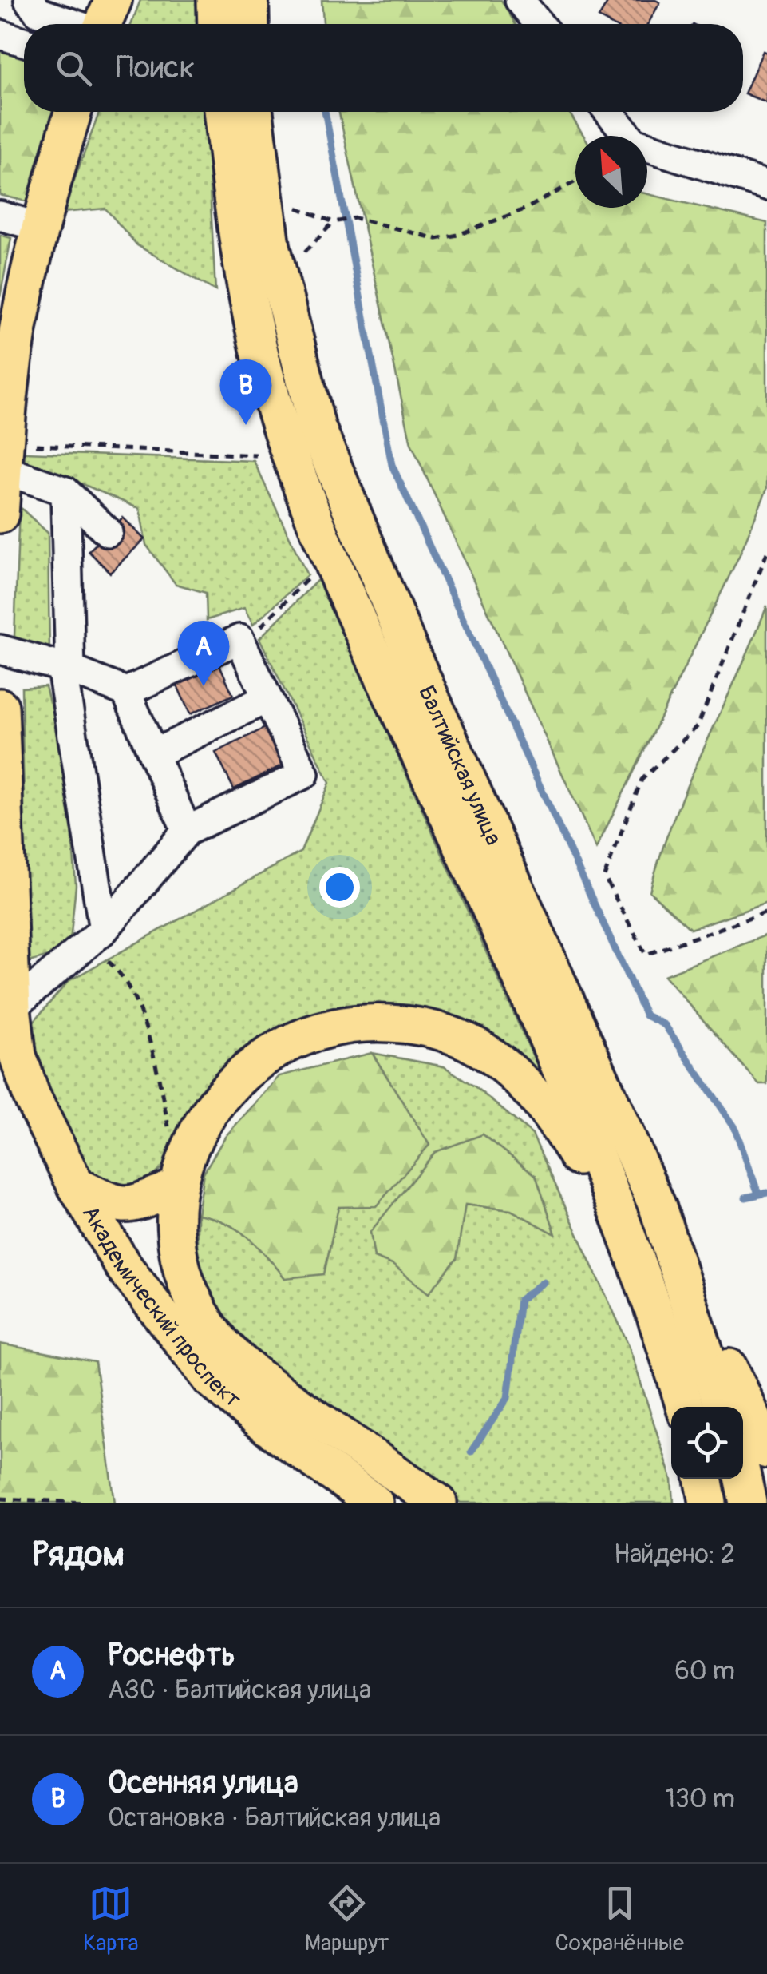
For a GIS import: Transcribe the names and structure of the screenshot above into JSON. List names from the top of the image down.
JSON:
{
  "streets": {
    "main road": ["Балтийская улица", "Академический проспект"]
  },
  "north": "top left",
  "page": {
    "search": "Поиск",
    "pins": ["B", "A"],
    "heading": ["Рядом", "Найдено: 2"],
    "list": [
      {
        "mark": "A",
        "name": "Роснефть",
        "note": "АЗС · Балтийская улица",
        "value": "60 m"
      },
      {
        "mark": "B",
        "name": "Осенняя улица",
        "note": "Остановка · Балтийская улица",
        "value": "130 m"
      }
    ],
    "nav": ["Карта", "Маршрут", "Сохранённые"]
  }
}
